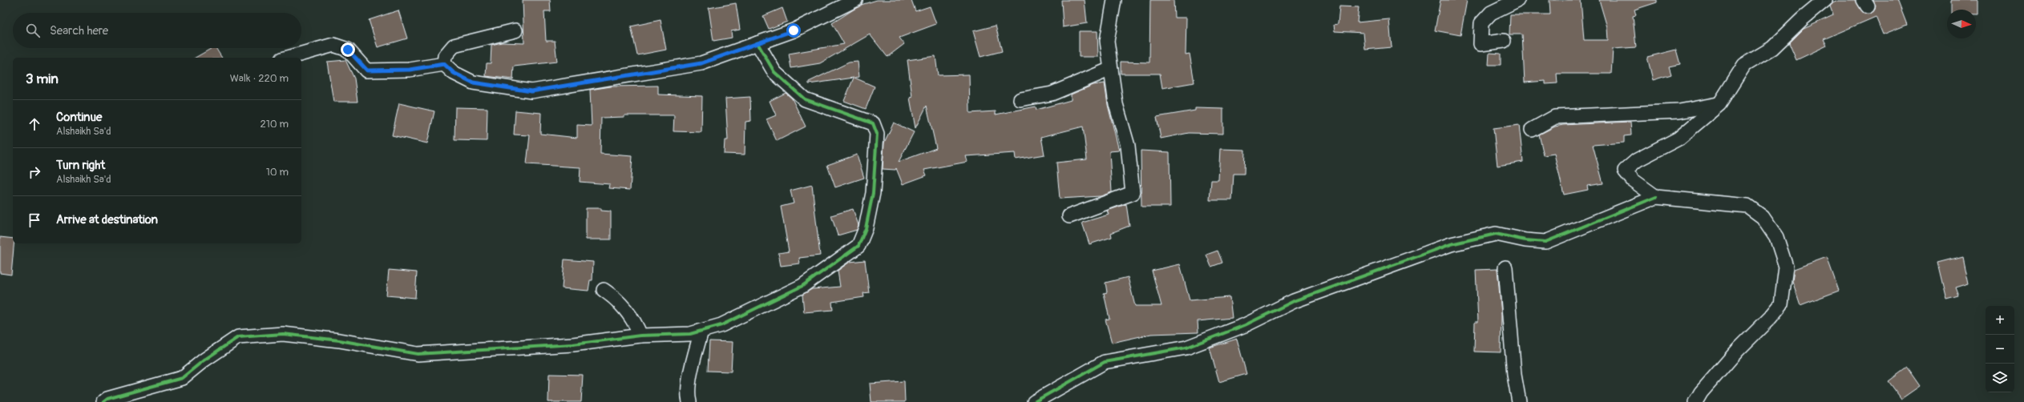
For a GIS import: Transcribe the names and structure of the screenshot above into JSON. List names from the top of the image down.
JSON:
{
  "north": "right",
  "page": {
    "search": "Search here",
    "heading": ["3 min", "Walk · 220 m"],
    "list": [
      ["Continue", "Alshaikh Sa'd", "210 m"],
      ["Turn right", "Alshaikh Sa'd", "10 m"],
      "Arrive at destination"
    ],
    "map_buttons": ["+", "−"]
  }
}
